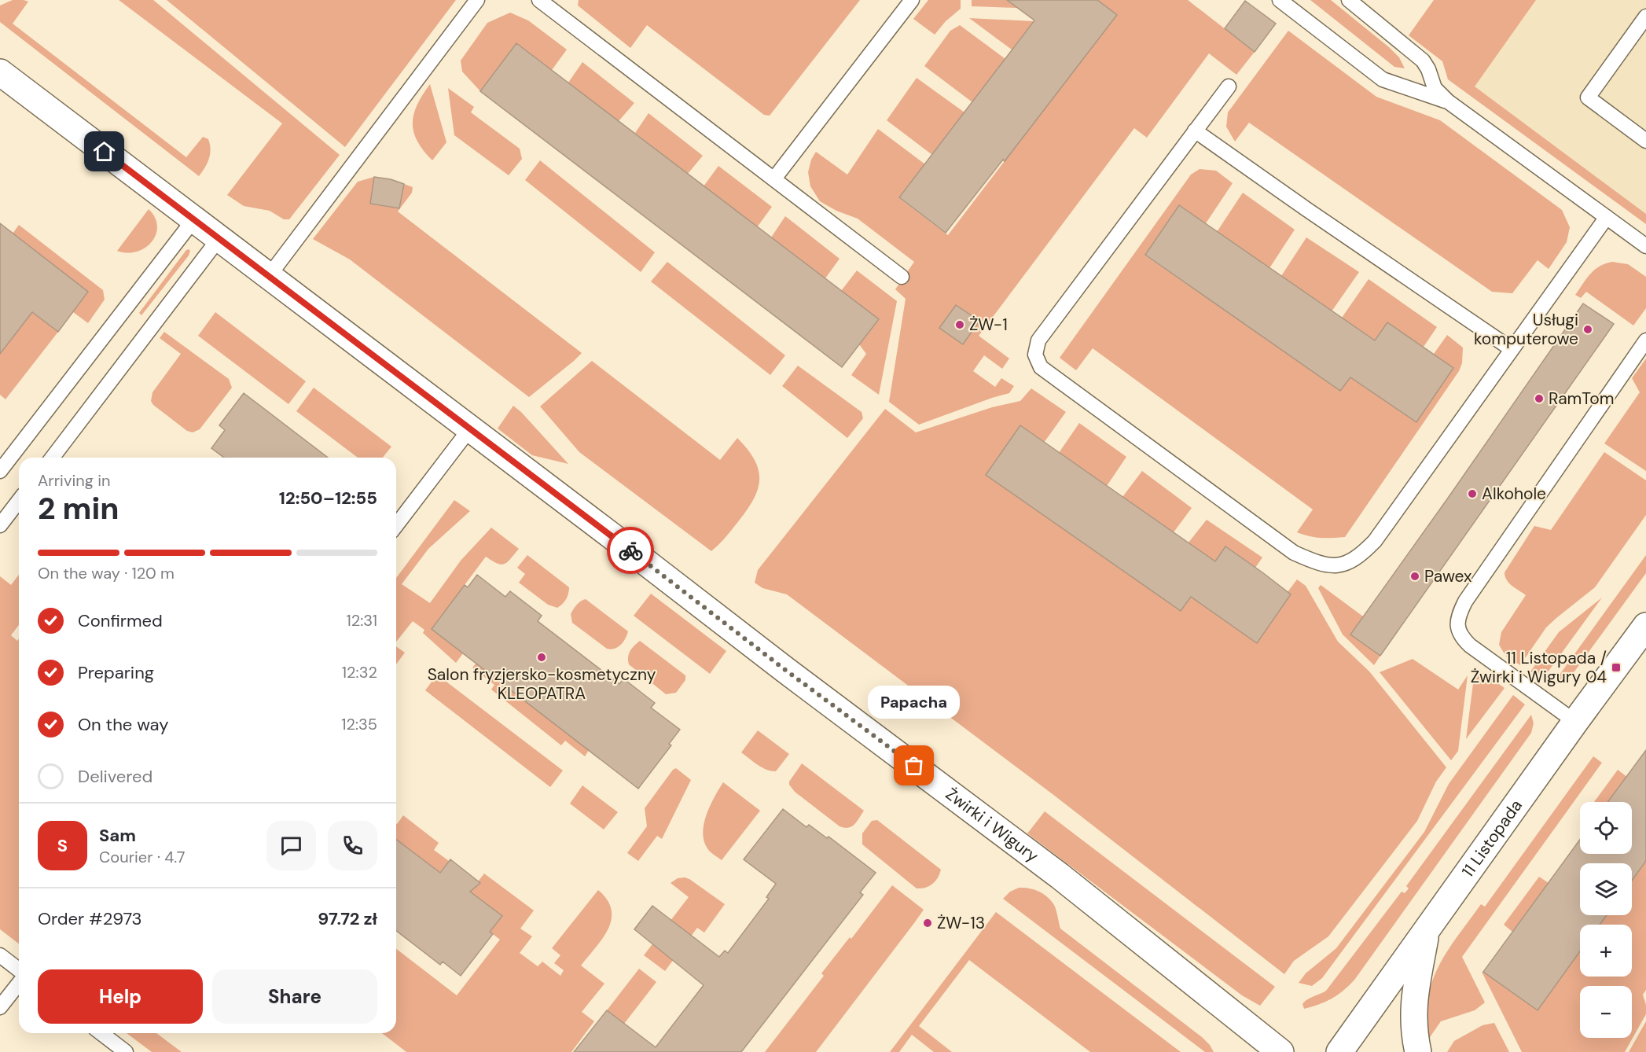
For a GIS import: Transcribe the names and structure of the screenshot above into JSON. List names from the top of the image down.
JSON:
{
  "streets": {
    "street": ["Żwirki i Wigury", "11 Listopada"]
  },
  "places": {
    "other": [
      "ŻW-1",
      "Usługi komputerowe",
      "RamTom",
      "Alkohole",
      "Pawex",
      "Salon fryzjersko-kosmetyczny KLEOPATRA",
      "Papacha",
      "ŻW-13"
    ],
    "transit": ["11 Listopada / Żwirki i Wigury 04"]
  },
  "page": {
    "heading": ["2 min", "Arriving in", "12:50–12:55"],
    "panel": [
      "Sam",
      "Courier · 4.7",
      "Order #2973",
      "97.72 zł"
    ],
    "bar": "On the way · 120 m",
    "list": [
      ["Confirmed", "12:31"],
      ["Preparing", "12:32"],
      ["On the way", "12:35"],
      "Delivered"
    ],
    "bubble": "Papacha",
    "map_buttons": ["+", "−"],
    "round": "S",
    "buttons": ["Help", "Share"]
  }
}
